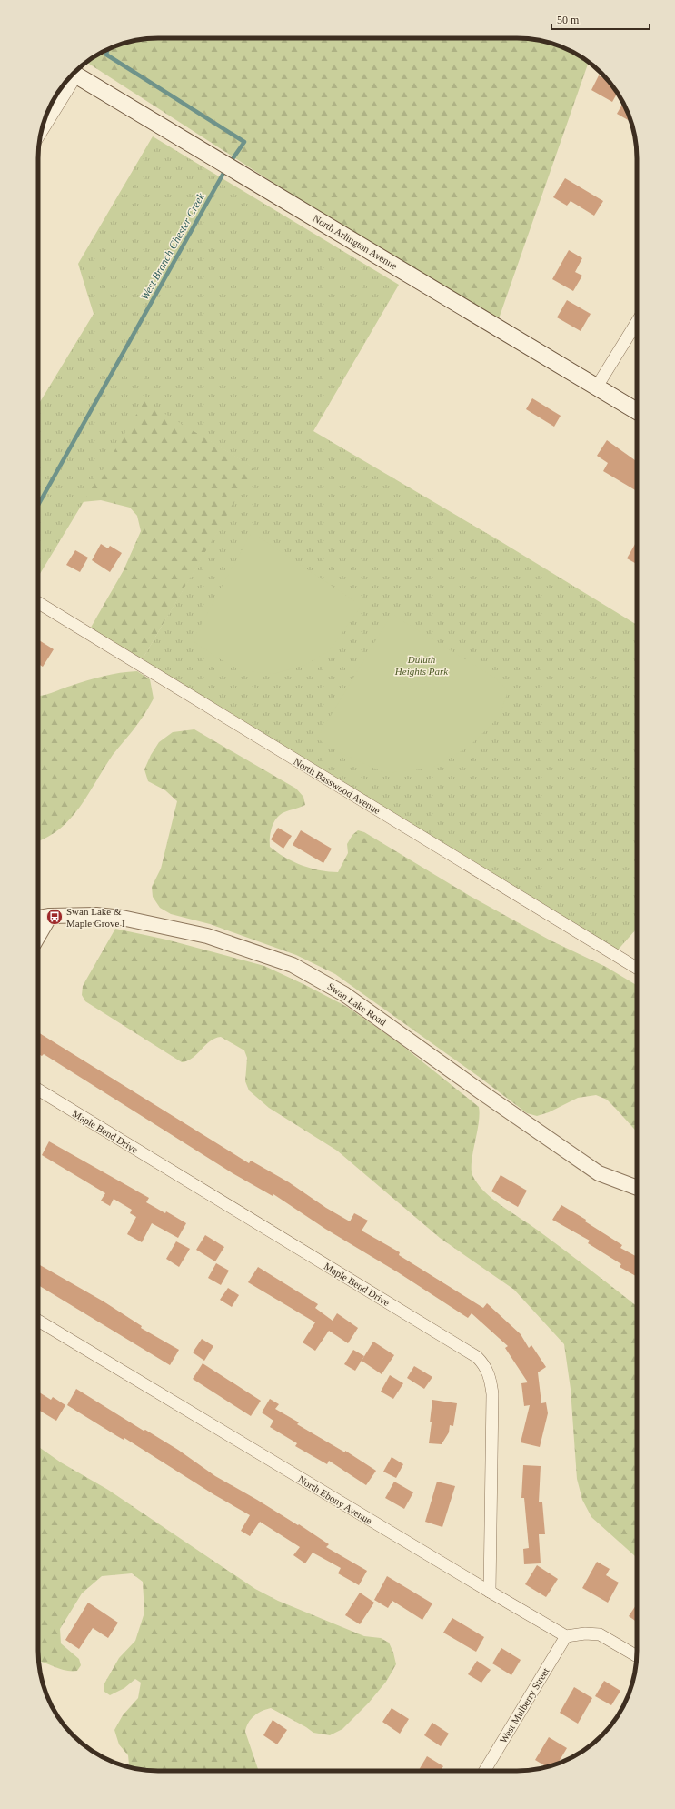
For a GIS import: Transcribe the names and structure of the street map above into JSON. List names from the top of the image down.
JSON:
{
  "streets": {
    "main road": ["North Arlington Avenue"],
    "street": [
      "North Basswood Avenue",
      "Swan Lake Road",
      "Maple Bend Drive",
      "North Ebony Avenue",
      "West Mulberry Street"
    ]
  },
  "crossings": [
    ["Maple Bend Drive", "North Ebony Avenue"],
    ["North Ebony Avenue", "West Mulberry Street"]
  ],
  "water": ["West Branch Chester Creek"],
  "parks": ["Duluth Heights Park"],
  "places": {
    "bus stop": ["Swan Lake & Maple Grove I"]
  },
  "scale_bar": "50 m"
}
